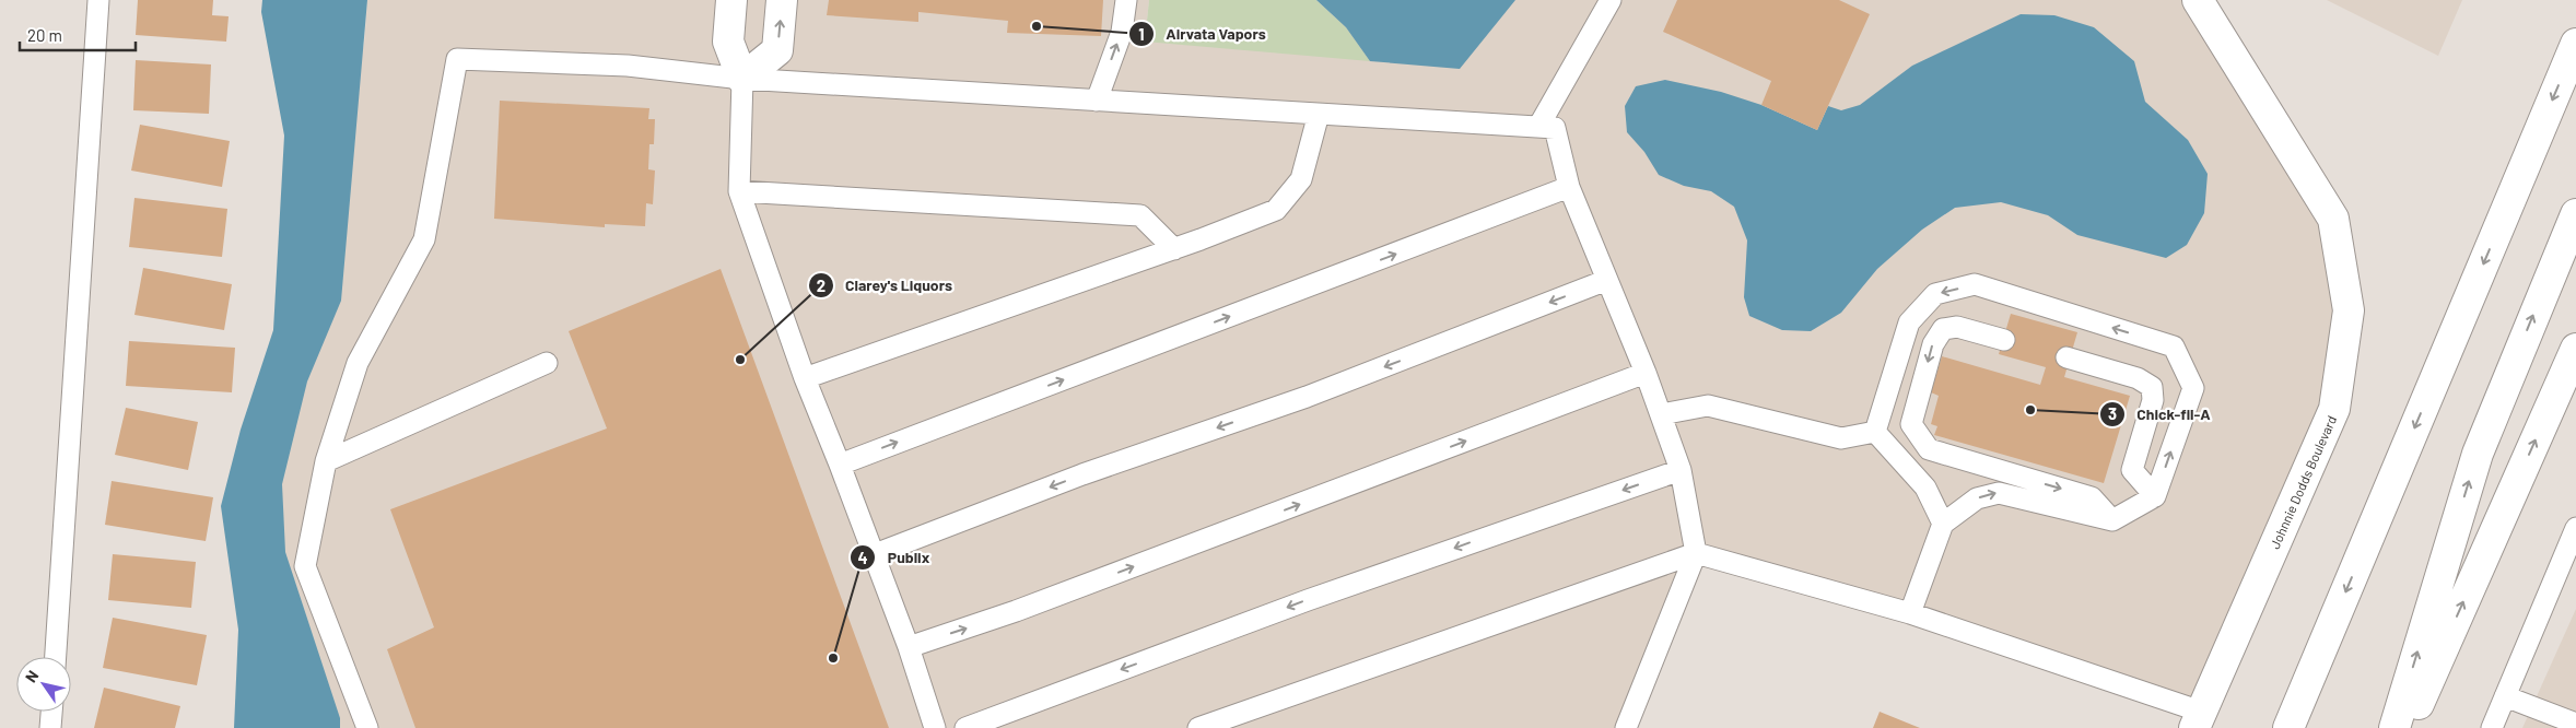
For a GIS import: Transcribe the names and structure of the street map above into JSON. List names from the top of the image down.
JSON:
{
  "streets": {
    "main road": ["Johnnie Dodds Boulevard"]
  },
  "places": [
    "Airvata Vapors",
    "Clarey's Liquors",
    "Chick-fil-A",
    "Publix"
  ],
  "scale_bar": "20 m",
  "north": "top left"
}
